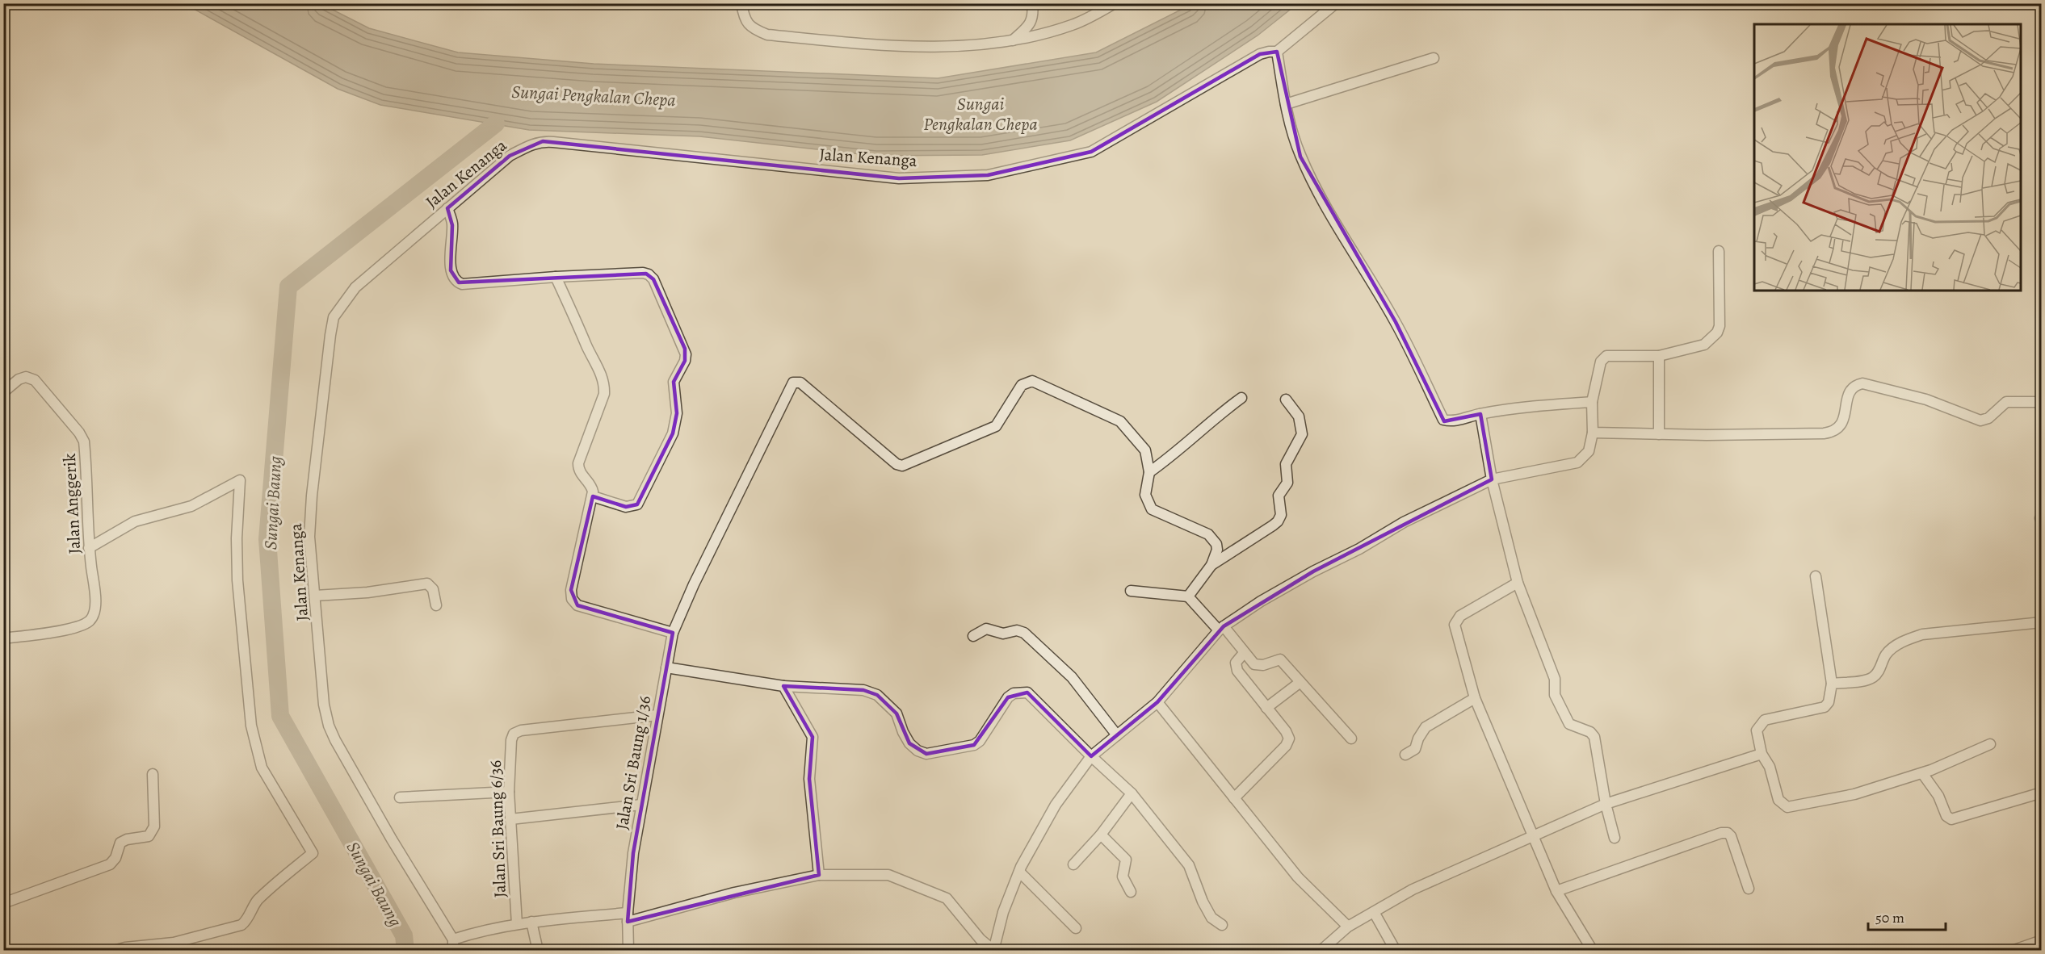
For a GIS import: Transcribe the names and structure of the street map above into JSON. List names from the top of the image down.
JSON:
{
  "streets": {
    "street": [
      "Jalan Kenanga",
      "Jalan Anggerik",
      "Jalan Sri Baung 1/36",
      "Jalan Sri Baung 6/36"
    ]
  },
  "crossings": [
    ["Jalan Sri Baung 1/36", "Jalan Sri Baung 6/36"]
  ],
  "water": ["Sungai Pengkalan Chepa", "Sungai Baung"],
  "scale_bar": "50 m"
}
